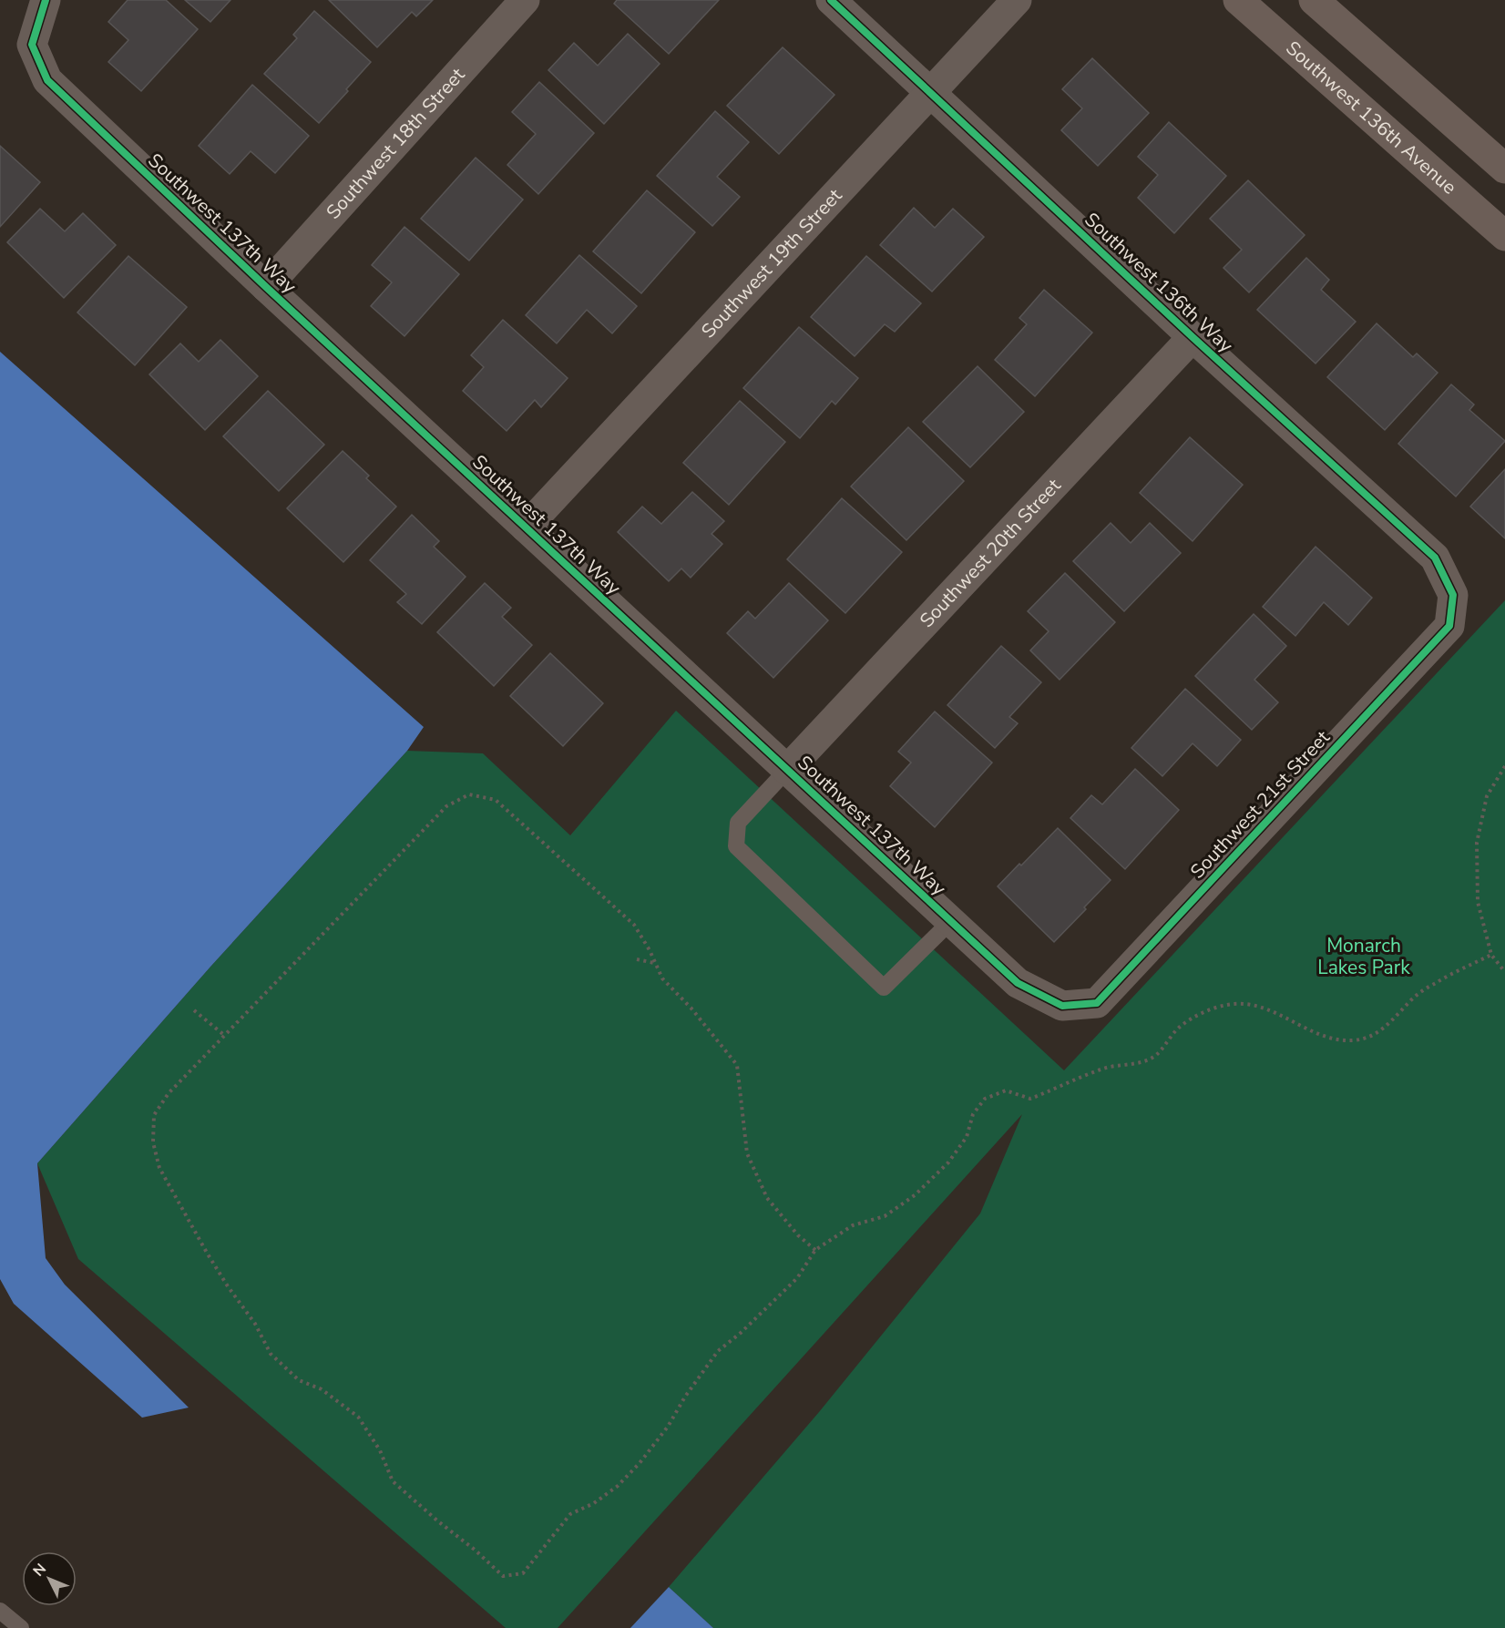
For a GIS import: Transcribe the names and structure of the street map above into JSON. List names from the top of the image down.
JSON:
{
  "streets": {
    "street": [
      "Southwest 136th Avenue",
      "Southwest 18th Street",
      "Southwest 137th Way",
      "Southwest 19th Street",
      "Southwest 136th Way",
      "Southwest 20th Street",
      "Southwest 21st Street"
    ]
  },
  "crossings": [
    ["Southwest 18th Street", "Southwest 137th Way"],
    ["Southwest 137th Way", "Southwest 19th Street"],
    ["Southwest 137th Way", "Southwest 20th Street"],
    ["Southwest 137th Way", "Southwest 21st Street"],
    ["Southwest 19th Street", "Southwest 136th Way"],
    ["Southwest 136th Way", "Southwest 20th Street"],
    ["Southwest 136th Way", "Southwest 21st Street"]
  ],
  "parks": ["Monarch Lakes Park"],
  "north": "top left"
}
